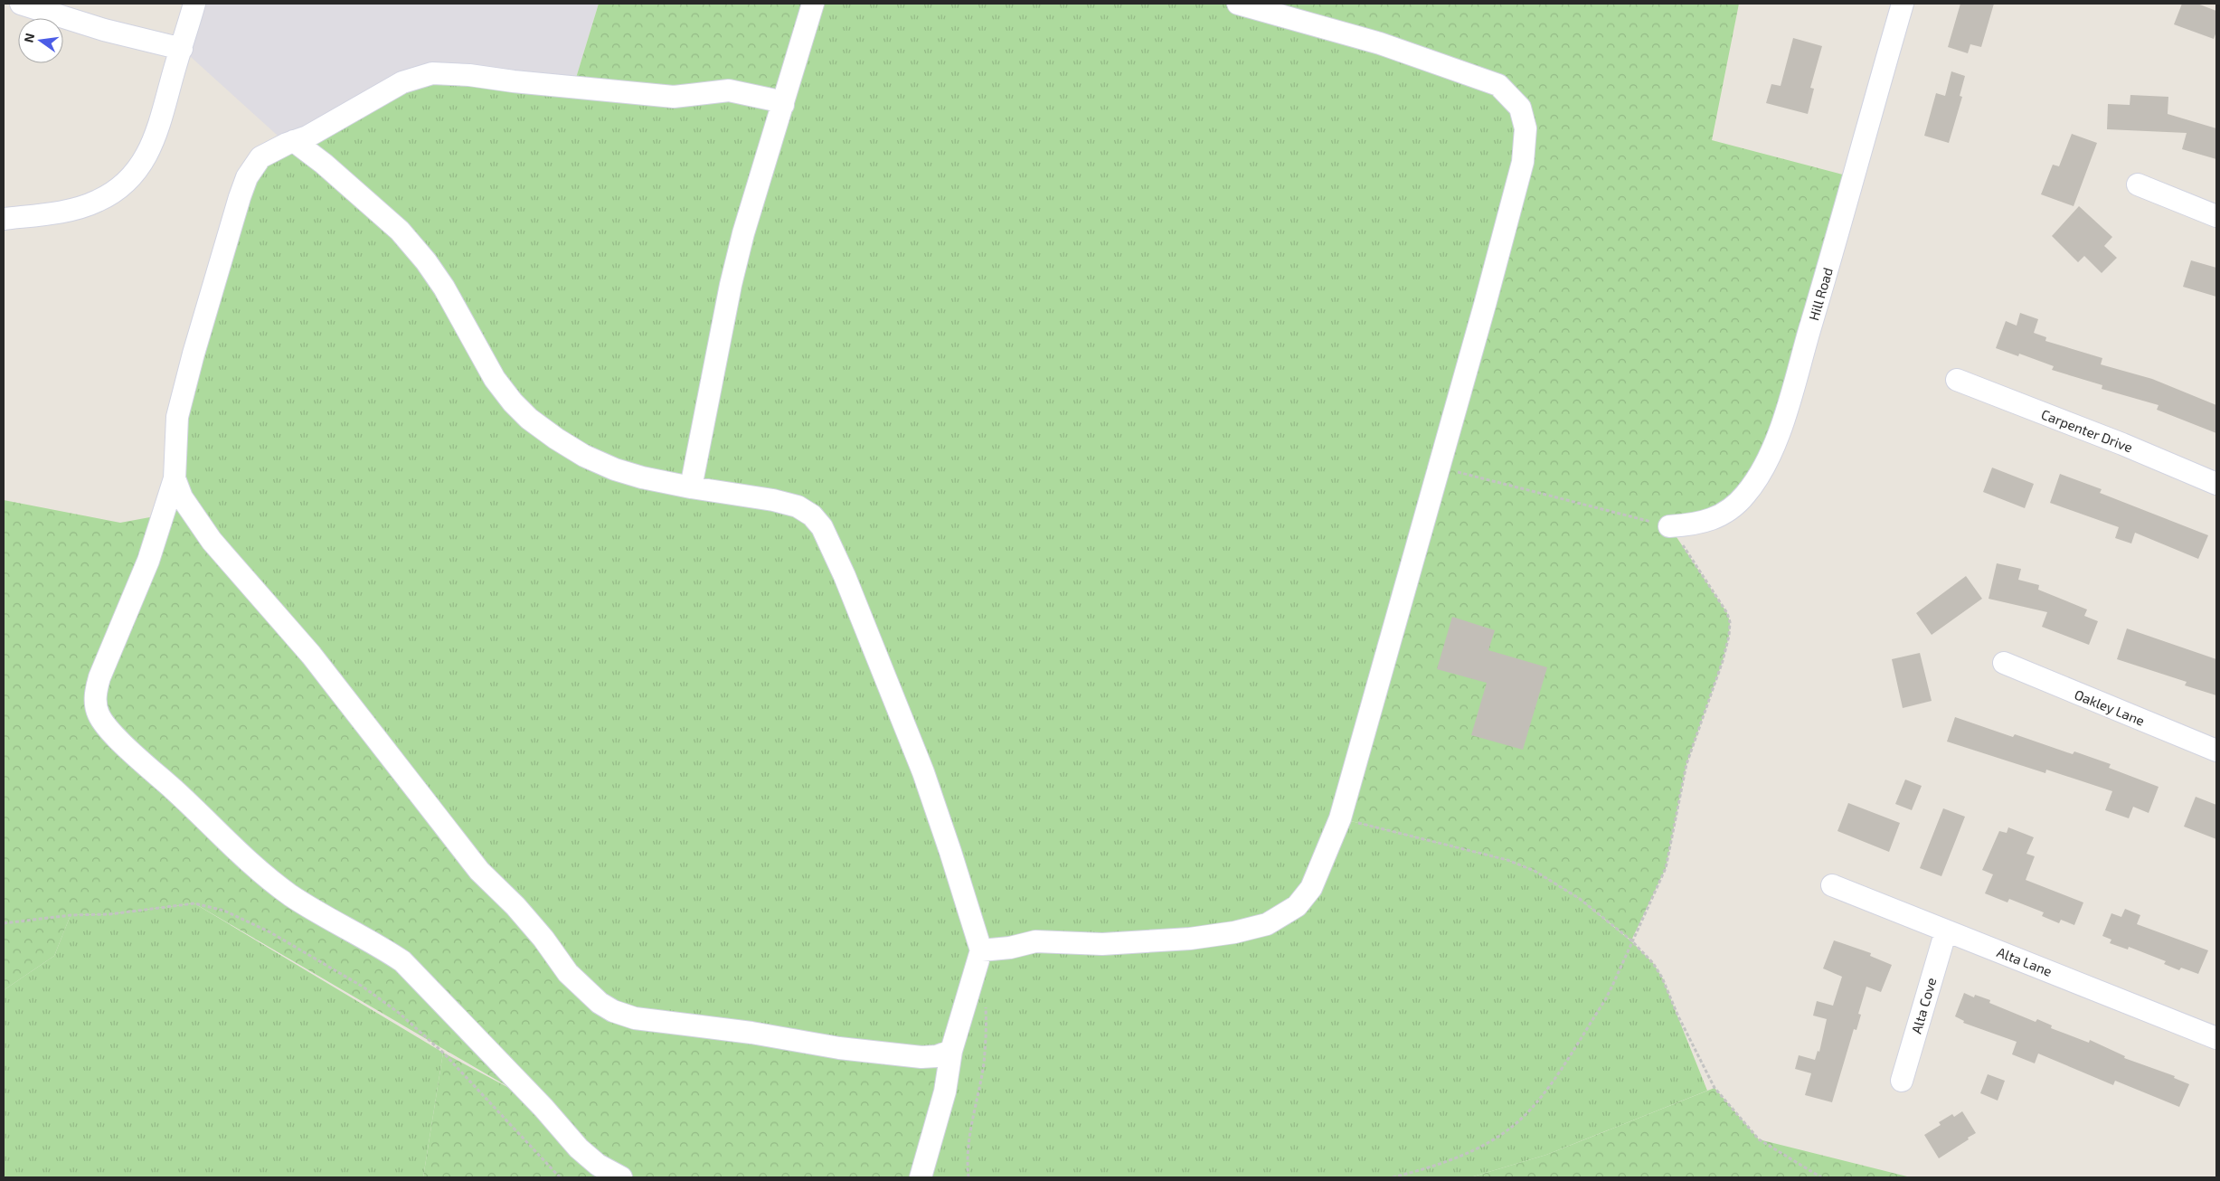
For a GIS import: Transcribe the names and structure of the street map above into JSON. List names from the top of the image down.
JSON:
{
  "streets": {
    "street": [
      "Hill Road",
      "Carpenter Drive",
      "Oakley Lane",
      "Alta Lane",
      "Alta Cove"
    ]
  },
  "crossings": [
    ["Alta Lane", "Alta Cove"]
  ],
  "north": "left"
}
